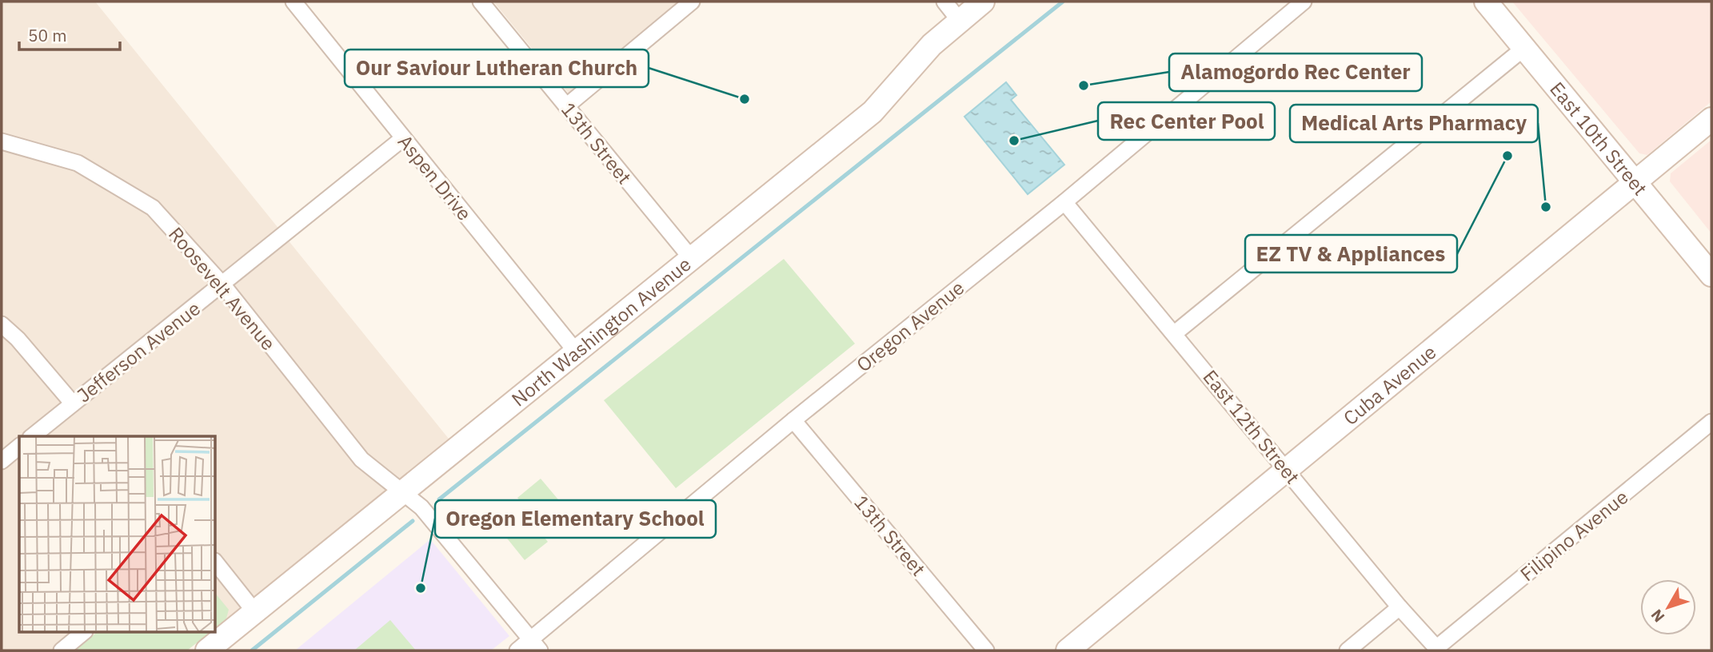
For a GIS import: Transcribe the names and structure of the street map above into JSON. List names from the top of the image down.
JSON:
{
  "streets": {
    "main road": ["East 10th Street", "North Washington Avenue", "Cuba Avenue"],
    "street": [
      "13th Street",
      "Aspen Drive",
      "Roosevelt Avenue",
      "Oregon Avenue",
      "Jefferson Avenue",
      "East 12th Street",
      "Filipino Avenue"
    ]
  },
  "crossings": [
    ["East 10th Street", "Cuba Avenue"],
    ["13th Street", "Oregon Avenue"],
    ["13th Street", "North Washington Avenue"],
    ["Aspen Drive", "North Washington Avenue"],
    ["Aspen Drive", "Jefferson Avenue"],
    ["Roosevelt Avenue", "Oregon Avenue"],
    ["Roosevelt Avenue", "North Washington Avenue"],
    ["Roosevelt Avenue", "Jefferson Avenue"],
    ["Oregon Avenue", "East 12th Street"],
    ["Cuba Avenue", "East 12th Street"],
    ["East 12th Street", "Filipino Avenue"]
  ],
  "places": [
    "Alamogordo Rec Center",
    "Our Saviour Lutheran Church",
    "Rec Center Pool",
    "EZ TV & Appliances",
    "Medical Arts Pharmacy",
    "Oregon Elementary School"
  ],
  "scale_bar": "50 m",
  "north": "bottom left"
}
